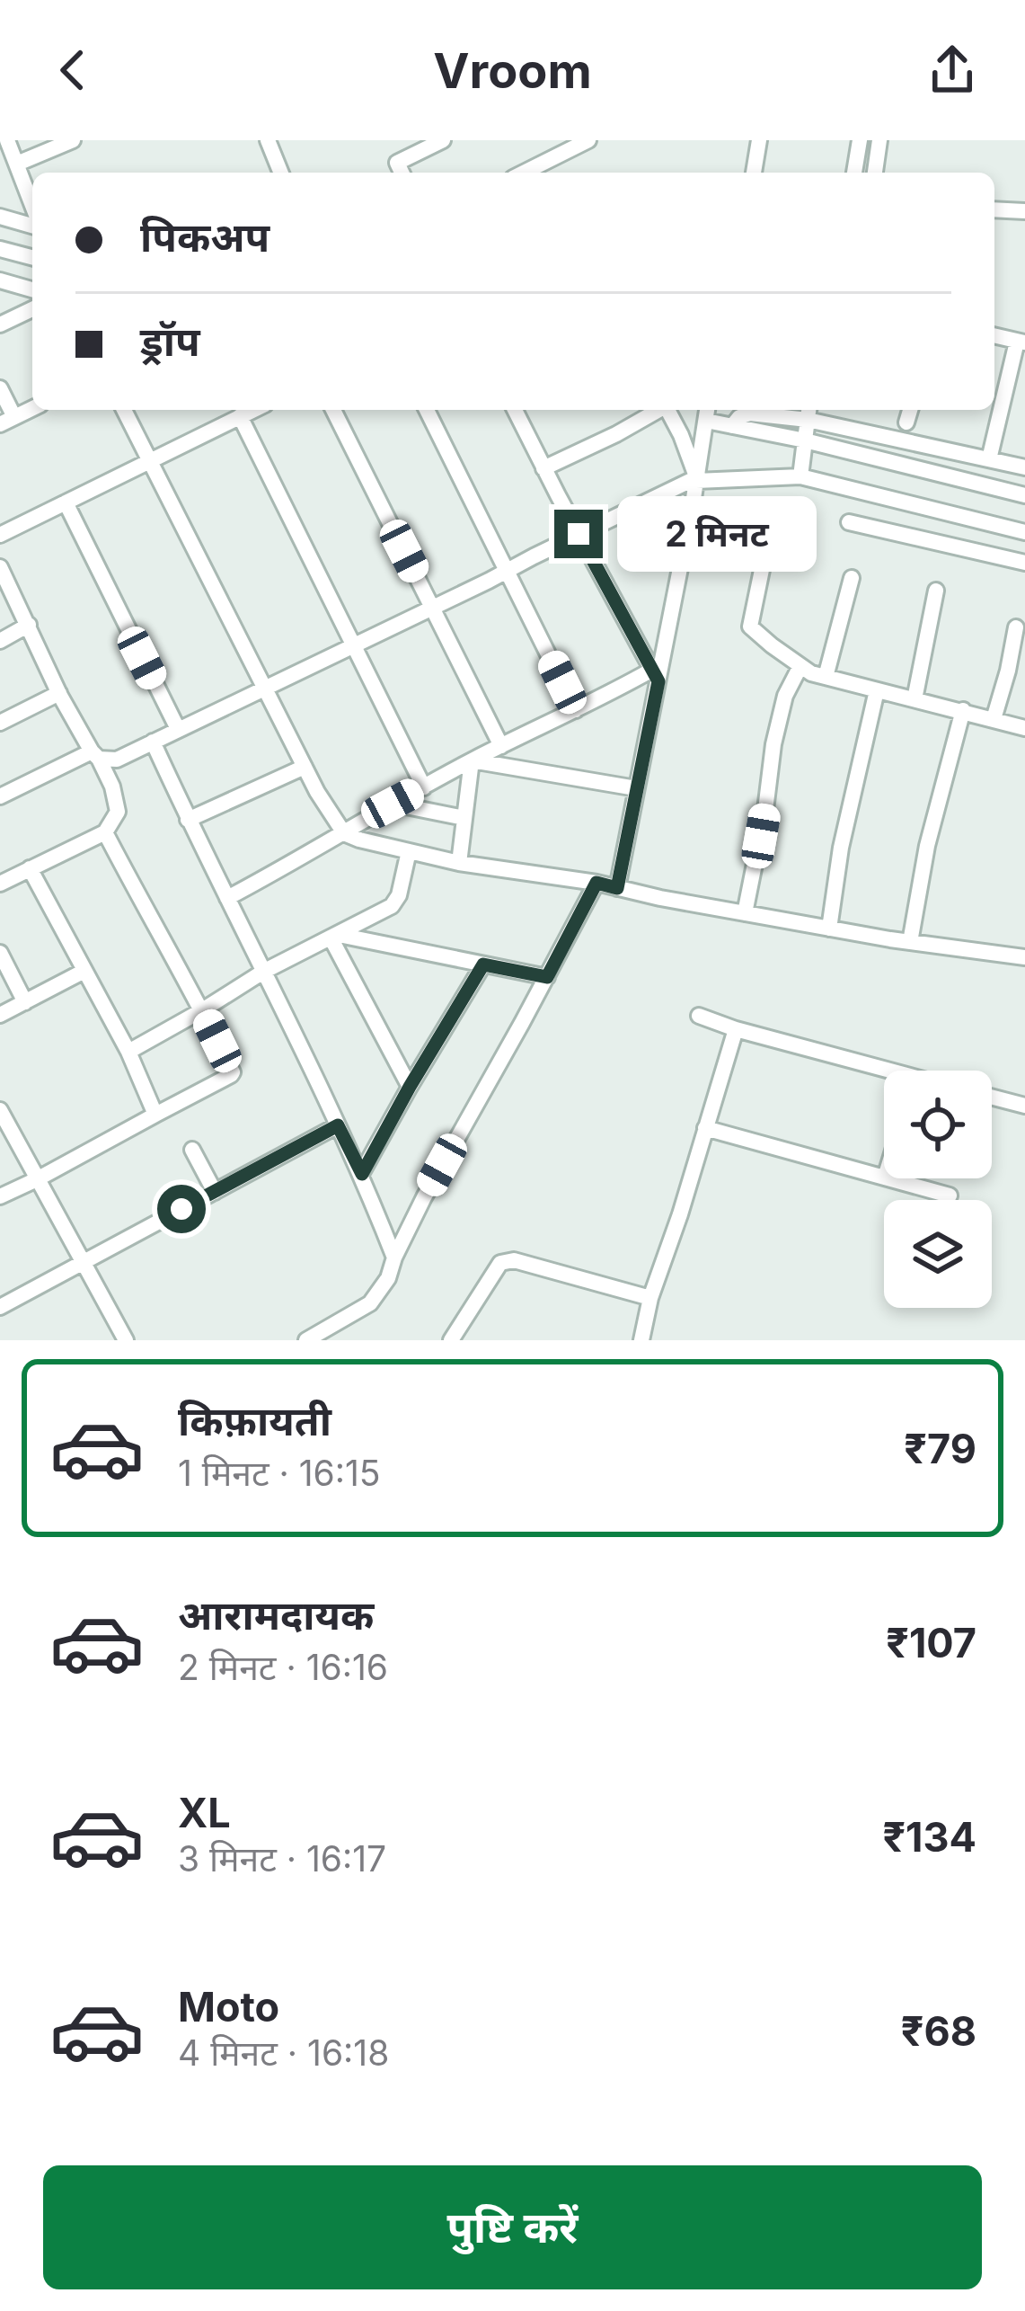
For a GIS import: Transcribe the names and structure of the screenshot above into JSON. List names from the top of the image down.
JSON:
{
  "page": {
    "header": "Vroom",
    "banner": ["पिकअप", "ड्रॉप"],
    "bubble": "2 मिनट",
    "list": [
      {
        "name": "किफ़ायती",
        "note": "1 मिनट · 16:15",
        "value": "₹79"
      },
      {
        "name": "आरामदायक",
        "note": "2 मिनट · 16:16",
        "value": "₹107"
      },
      {
        "name": "XL",
        "note": "3 मिनट · 16:17",
        "value": "₹134"
      },
      {
        "name": "Moto",
        "note": "4 मिनट · 16:18",
        "value": "₹68"
      }
    ],
    "buttons": "पुष्टि करें"
  }
}
